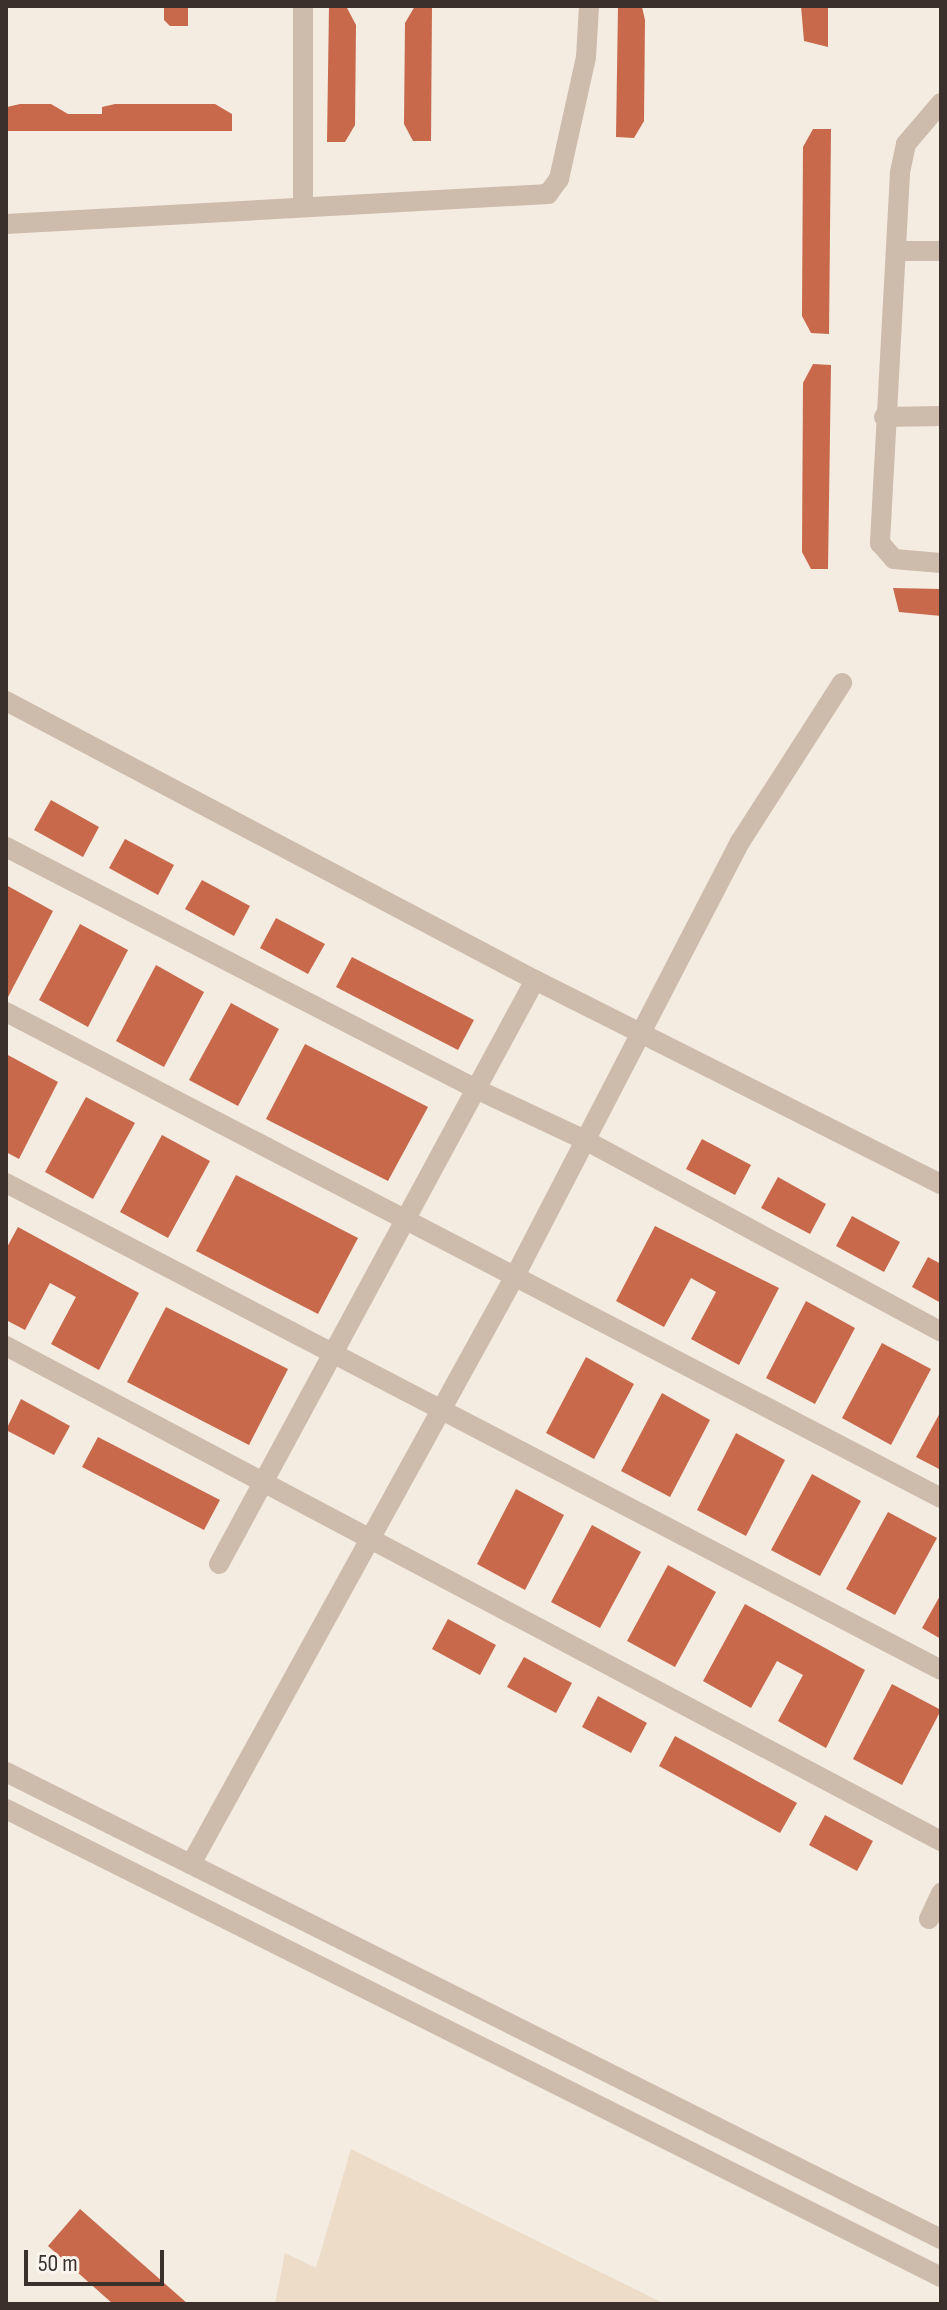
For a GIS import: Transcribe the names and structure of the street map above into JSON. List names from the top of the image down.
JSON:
{
  "scale_bar": "50 m"
}
